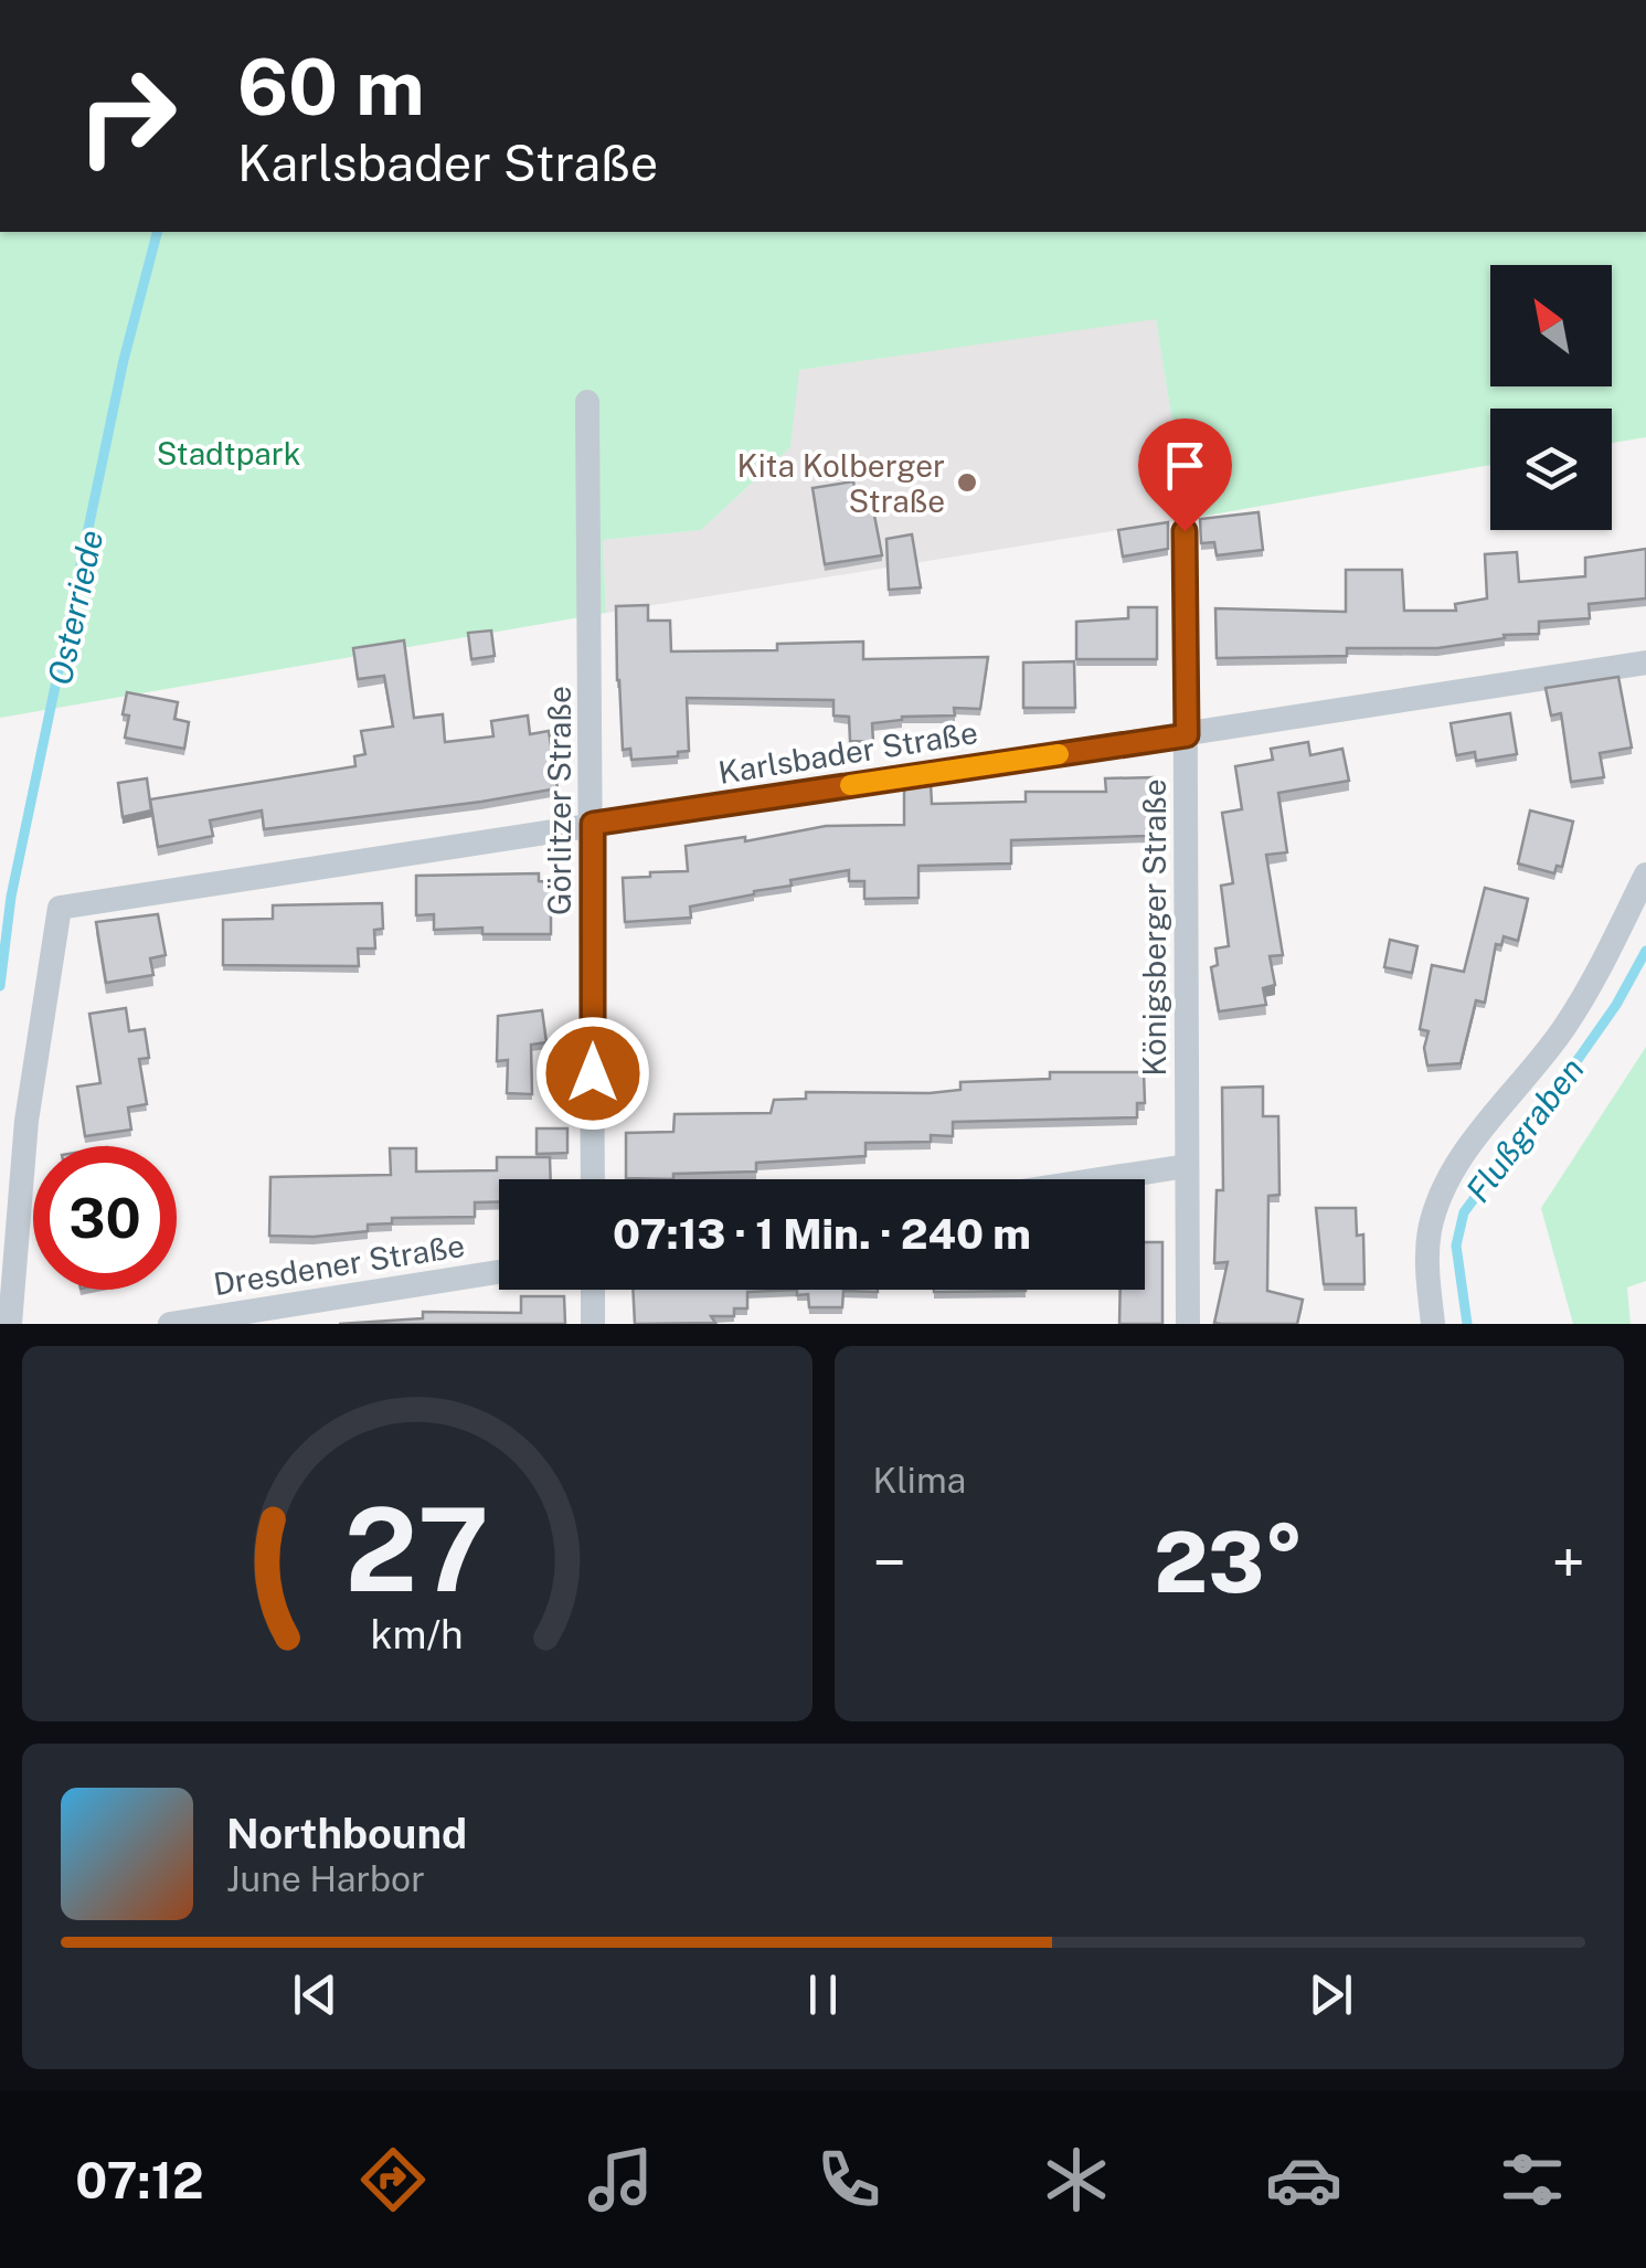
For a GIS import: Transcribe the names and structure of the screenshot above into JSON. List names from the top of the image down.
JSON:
{
  "streets": {
    "street": [
      "Karlsbader Straße",
      "Görlitzer Straße",
      "Königsberger Straße",
      "Dresdener Straße"
    ]
  },
  "crossings": [
    ["Karlsbader Straße", "Görlitzer Straße"],
    ["Karlsbader Straße", "Königsberger Straße"]
  ],
  "water": ["Osterriede", "Flußgraben"],
  "parks": ["Stadtpark"],
  "places": ["Kita Kolberger Straße"],
  "north": "top left",
  "page": {
    "turn": ["60 m", "Karlsbader Straße"],
    "limit": "30",
    "trip": "07:13 · 1 Min. · 240 m",
    "tile": "Klima",
    "heat": ["−", "23°", "+"],
    "song": ["Northbound", "June Harbor"],
    "tabs": "07:12",
    "gauge": ["27", "km/h"]
  }
}
